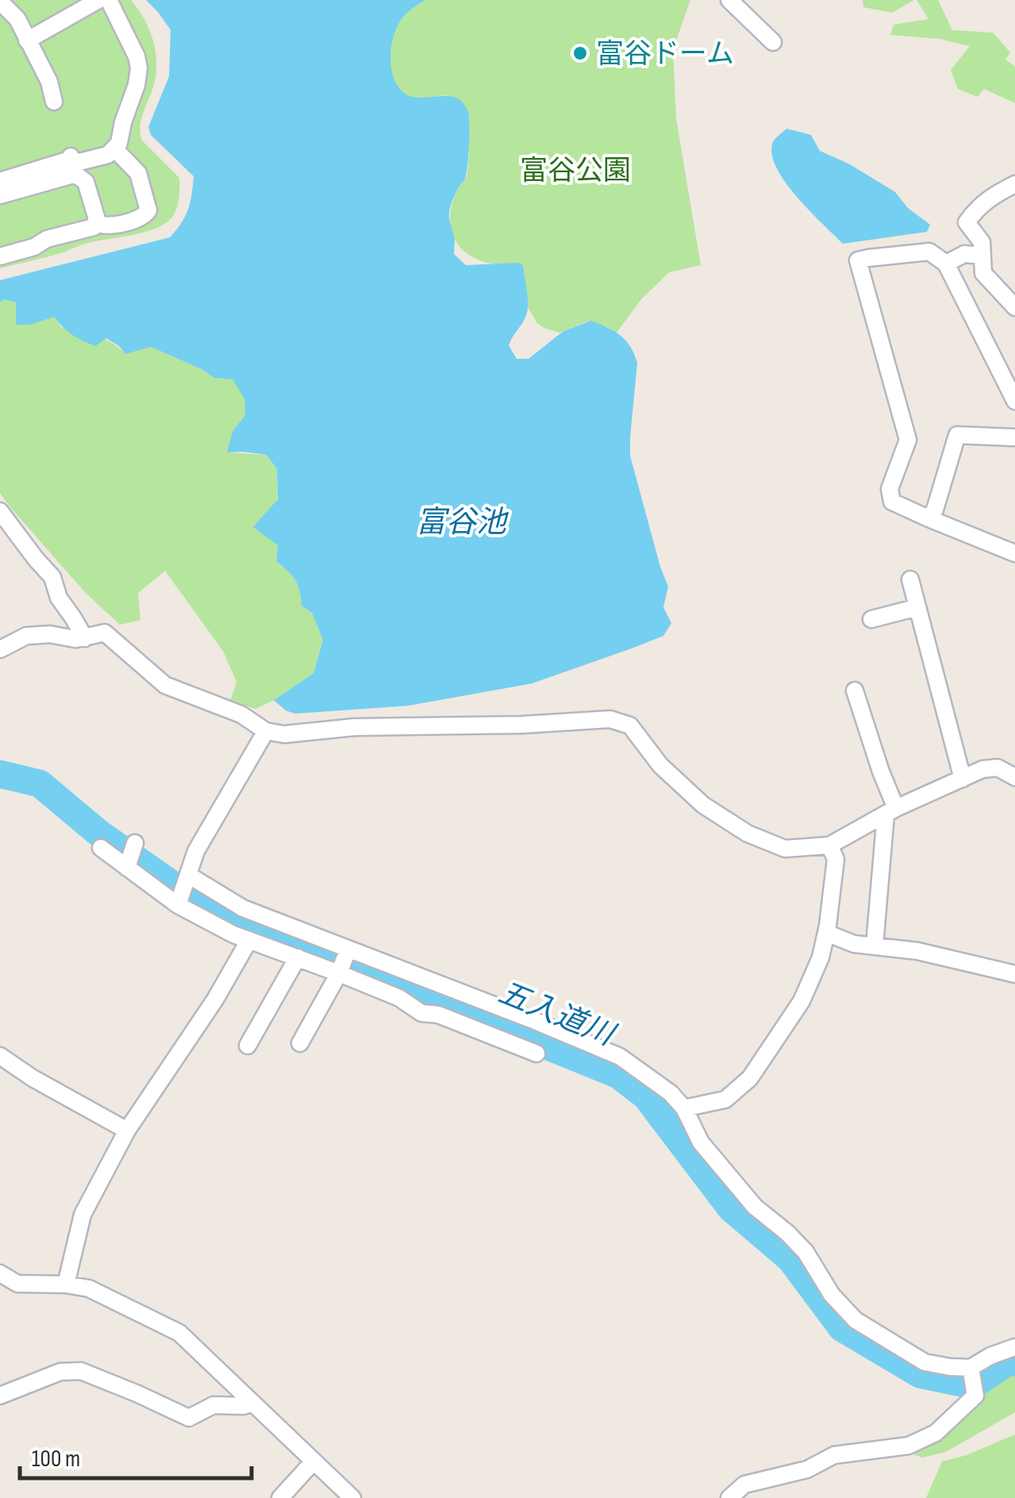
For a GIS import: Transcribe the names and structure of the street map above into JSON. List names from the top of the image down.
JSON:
{
  "water": ["富谷池", "五入道川"],
  "parks": ["富谷公園"],
  "places": ["富谷ドーム"],
  "scale_bar": "100 m"
}
